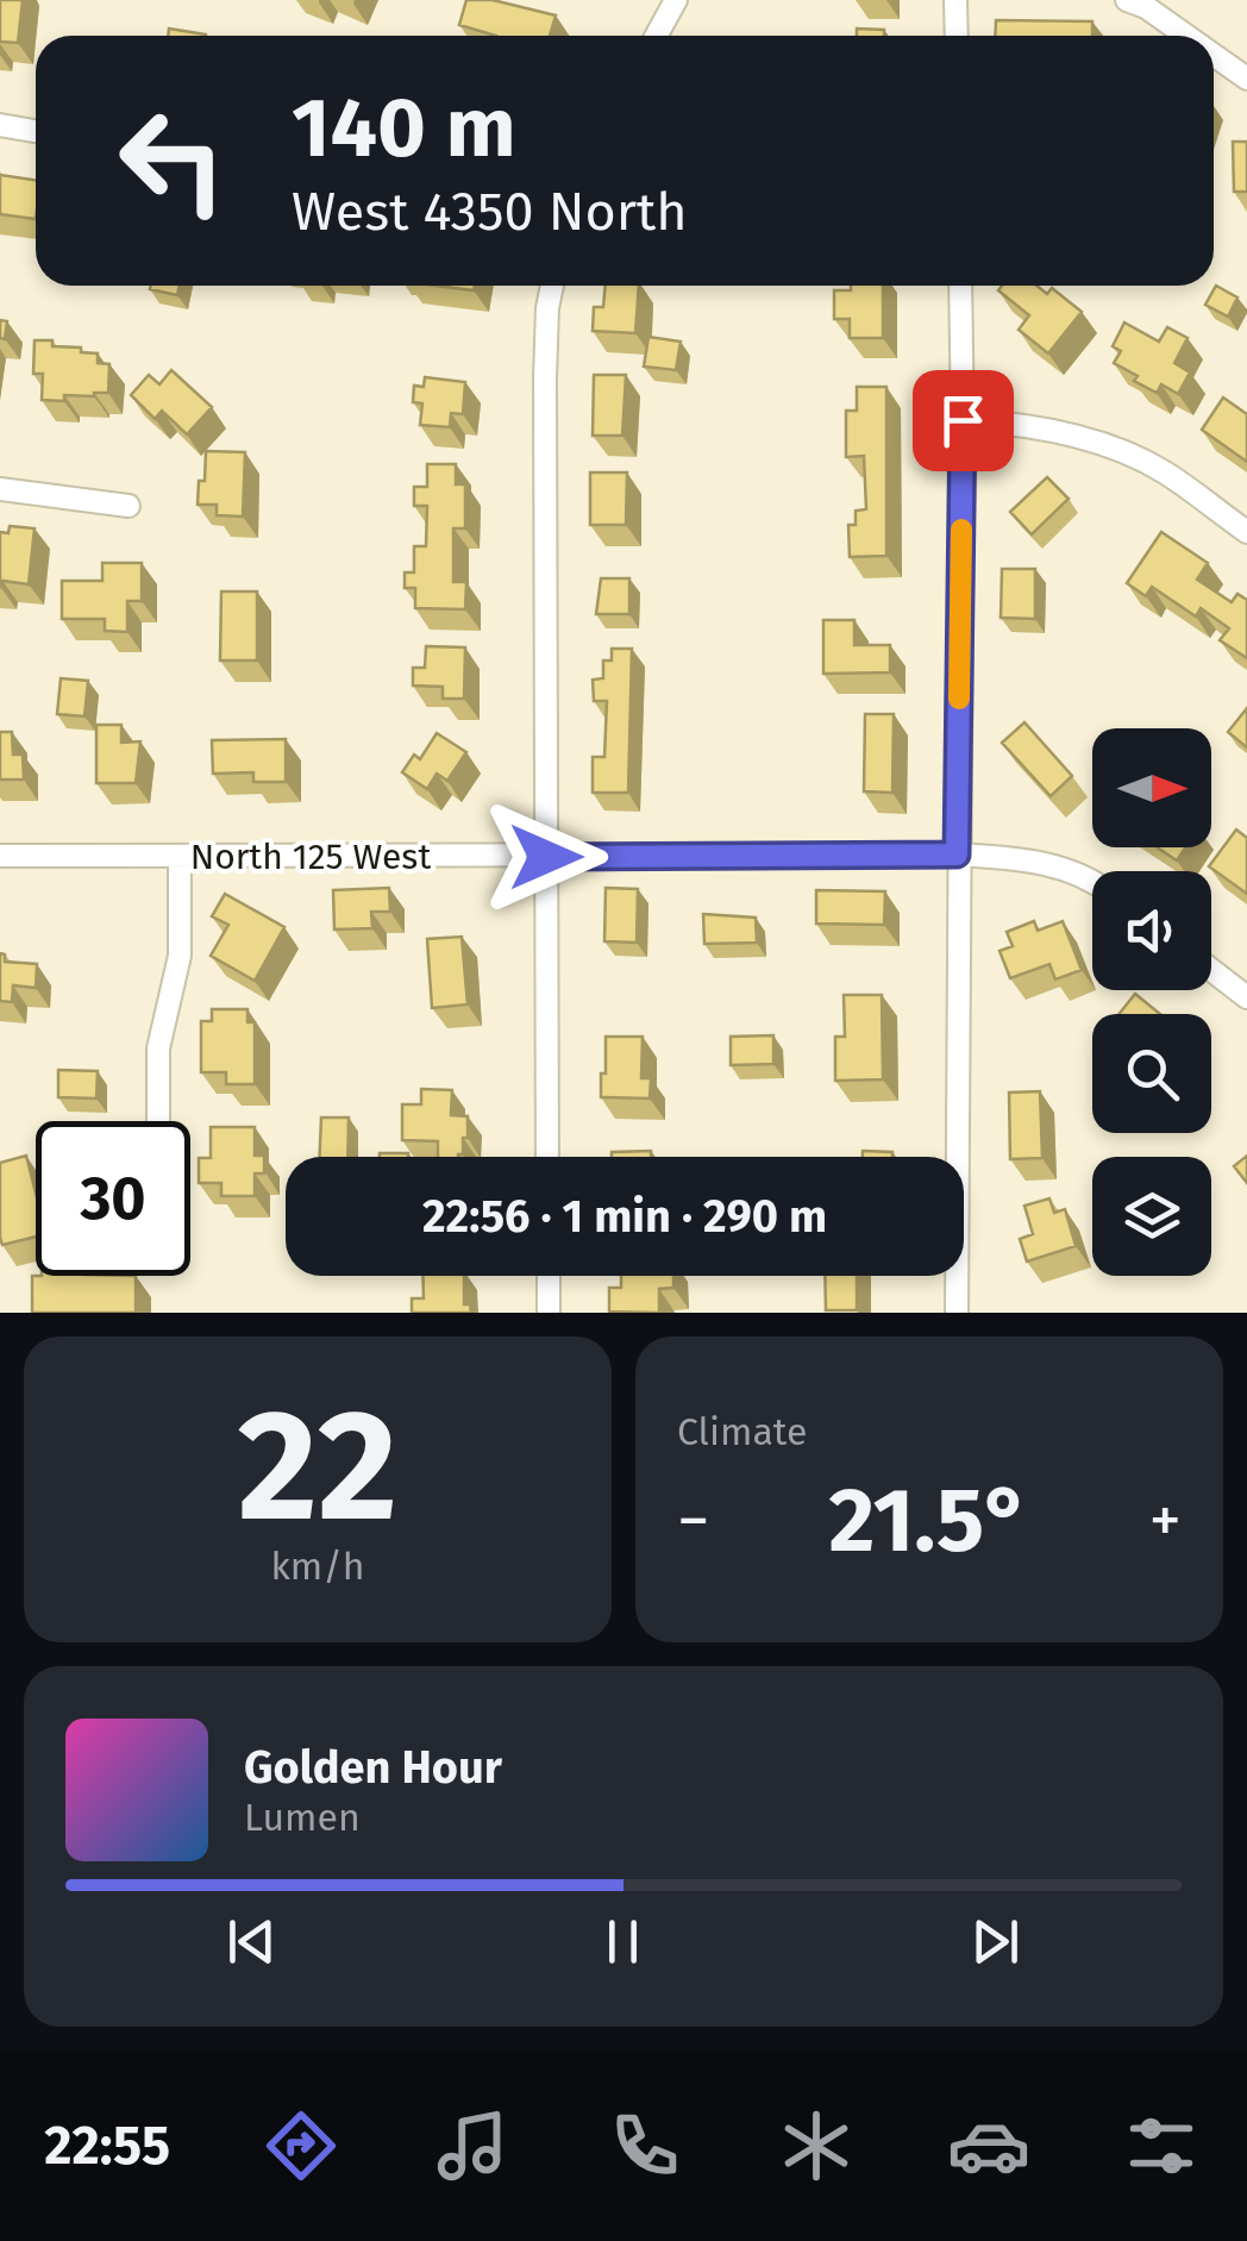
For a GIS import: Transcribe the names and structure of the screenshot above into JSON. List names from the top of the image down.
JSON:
{
  "streets": {
    "street": ["North 125 West"]
  },
  "north": "right",
  "page": {
    "turn": ["140 m", "West 4350 North"],
    "limit": "30",
    "trip": "22:56 · 1 min · 290 m",
    "tile": [
      ["22", "km/h"],
      "Climate"
    ],
    "heat": ["−", "21.5°", "+"],
    "song": ["Golden Hour", "Lumen"],
    "tabs": "22:55"
  }
}
